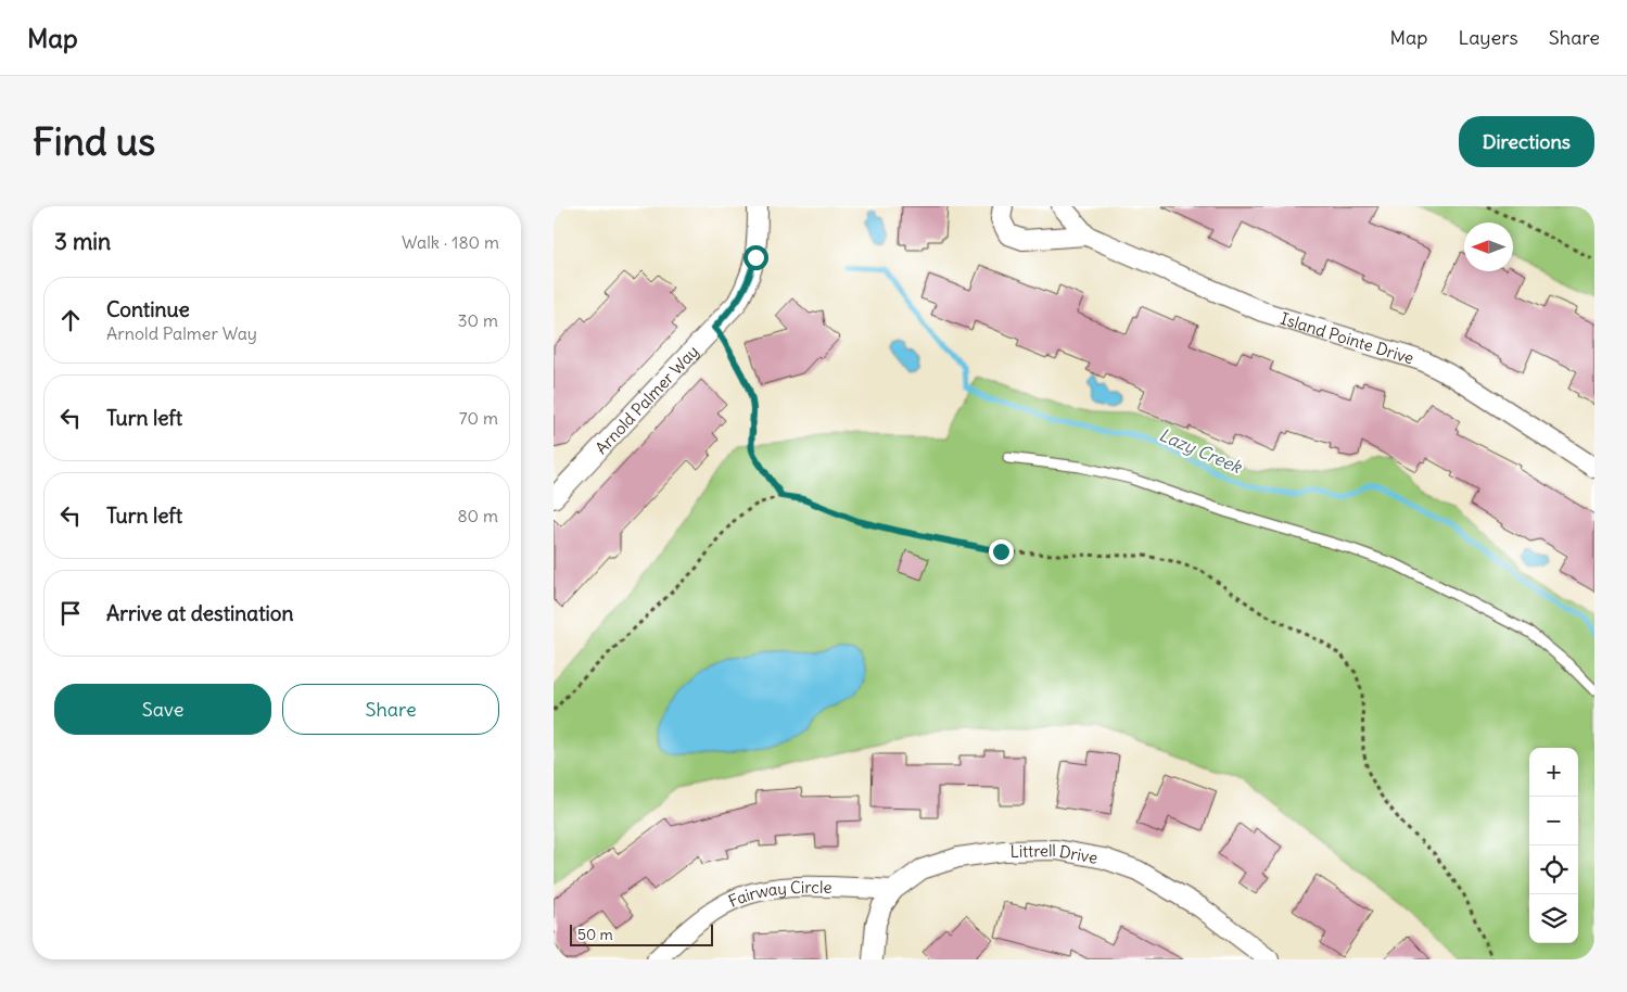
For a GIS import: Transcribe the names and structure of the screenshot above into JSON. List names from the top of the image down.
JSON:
{
  "streets": {
    "street": [
      "Island Pointe Drive",
      "Arnold Palmer Way",
      "Littrell Drive",
      "Fairway Circle"
    ]
  },
  "crossings": [
    ["Littrell Drive", "Fairway Circle"]
  ],
  "water": ["Lazy Creek"],
  "scale_bar": "50 m",
  "north": "left",
  "page": {
    "header": "Map",
    "nav": ["Map", "Layers", "Share"],
    "buttons": [
      "Directions",
      ["Save", "Share"]
    ],
    "title": "Find us",
    "heading": ["3 min", "Walk · 180 m"],
    "list": [
      ["Continue", "Arnold Palmer Way", "30 m"],
      ["Turn left", "70 m"],
      ["Turn left", "80 m"],
      "Arrive at destination"
    ],
    "map_buttons": ["+", "−"],
    "scale": "50 m"
  }
}
